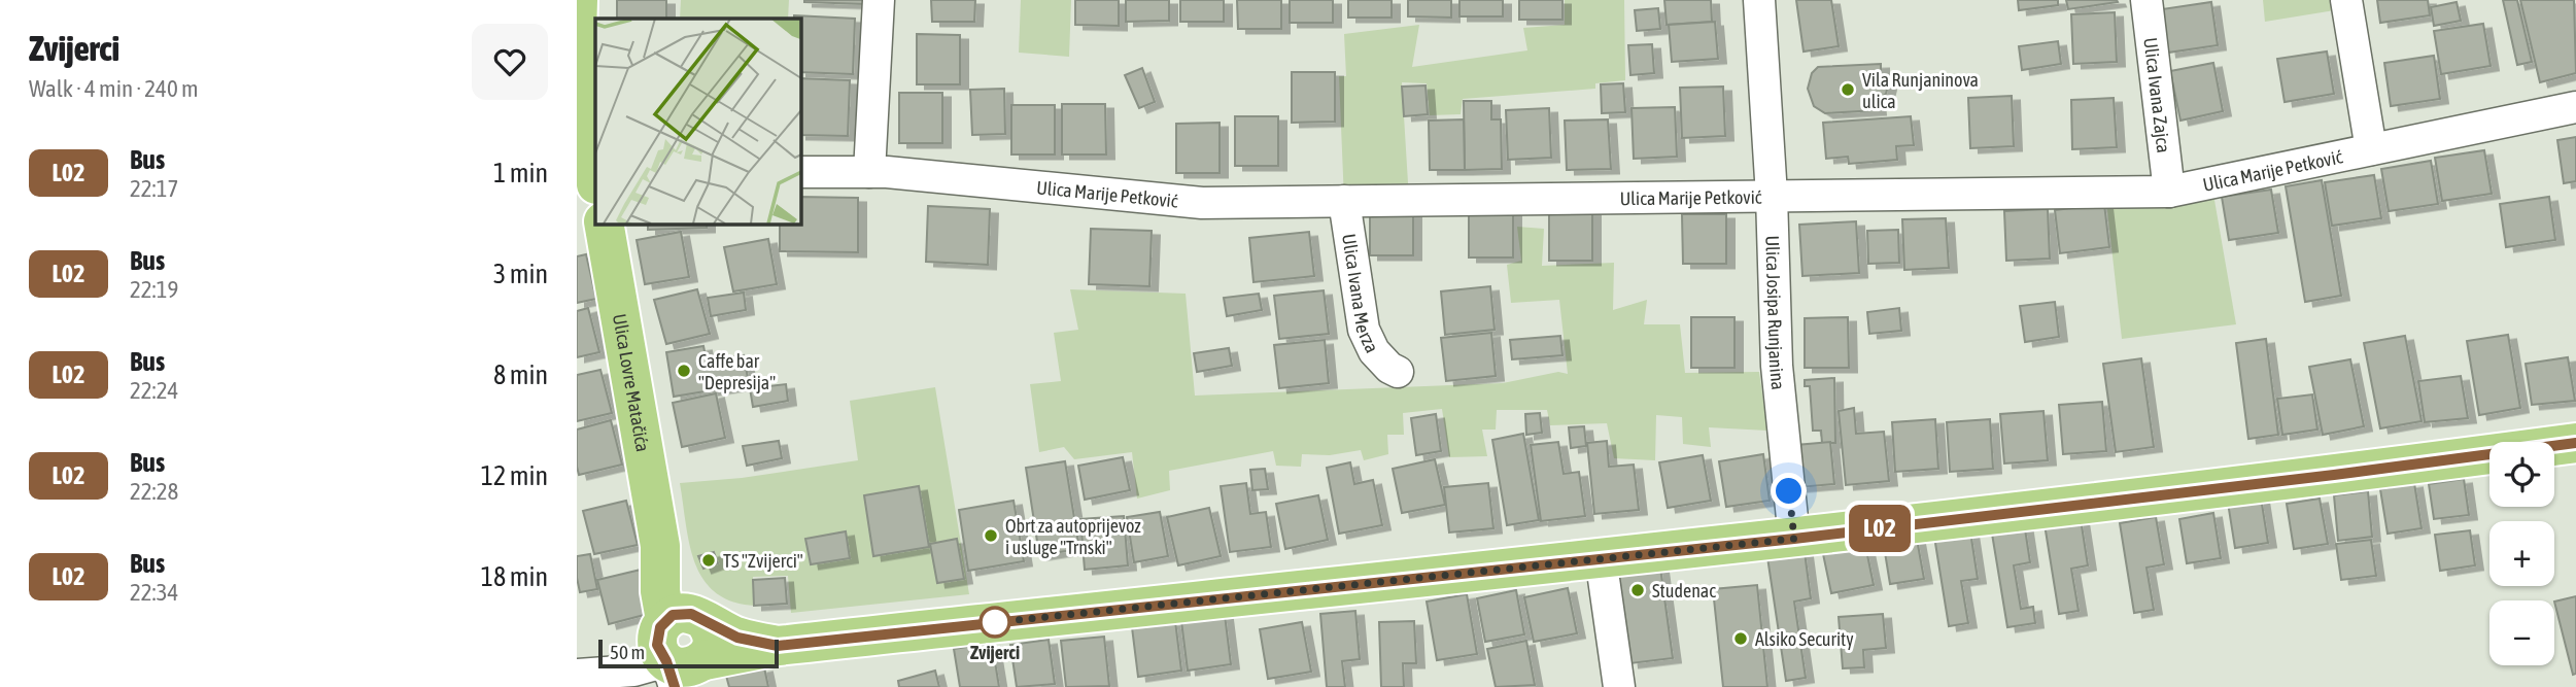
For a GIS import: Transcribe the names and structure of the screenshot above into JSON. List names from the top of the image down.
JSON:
{
  "streets": {
    "main road": ["Ulica Lovre Matačića"],
    "street": [
      "Ulica Ivana Zajca",
      "Ulica Marije Petković",
      "Ulica Ivana Merza",
      "Ulica Josipa Runjanina"
    ]
  },
  "crossings": [
    ["Ulica Ivana Zajca", "Ulica Marije Petković"],
    ["Ulica Marije Petković", "Ulica Ivana Merza"],
    ["Ulica Marije Petković", "Ulica Josipa Runjanina"]
  ],
  "places": [
    "Vila Runjaninova ulica",
    "Caffe bar \"Depresija\"",
    "Obrt za autoprijevoz i usluge \"Trnski\"",
    "TS \"Zvijerci\"",
    "Studenac",
    "Zvijerci",
    "Alsiko Security"
  ],
  "lines": ["bus line L02"],
  "scale_bar": "50 m",
  "page": {
    "heading": ["Zvijerci", "Walk · 4 min · 240 m"],
    "on_map": "L02",
    "list": [
      {
        "mark": "L02",
        "name": "Bus",
        "note": "22:17",
        "value": "1 min"
      },
      {
        "mark": "L02",
        "name": "Bus",
        "note": "22:19",
        "value": "3 min"
      },
      {
        "mark": "L02",
        "name": "Bus",
        "note": "22:24",
        "value": "8 min"
      },
      {
        "mark": "L02",
        "name": "Bus",
        "note": "22:28",
        "value": "12 min"
      },
      {
        "mark": "L02",
        "name": "Bus",
        "note": "22:34",
        "value": "18 min"
      }
    ],
    "map_buttons": ["+", "−"],
    "scale": "50 m"
  }
}
